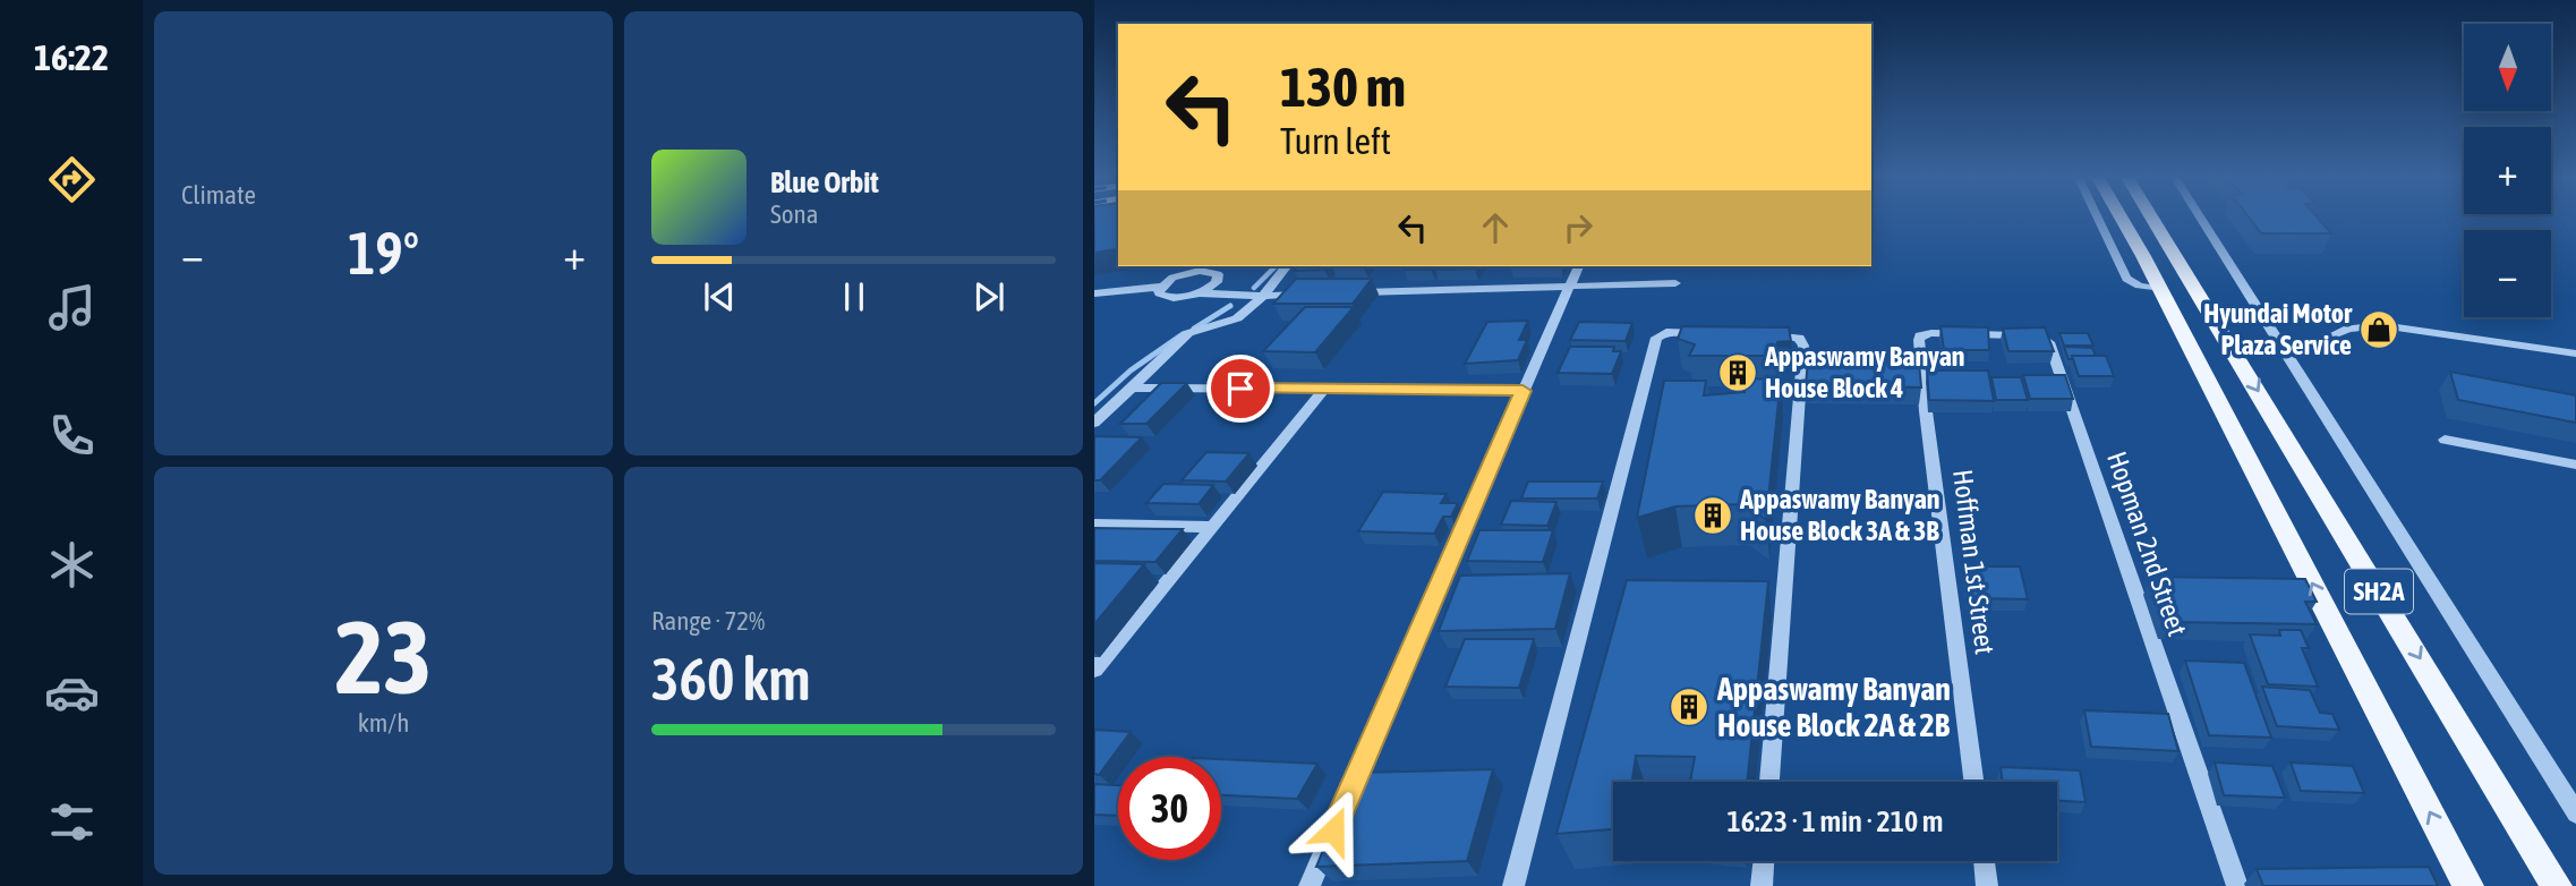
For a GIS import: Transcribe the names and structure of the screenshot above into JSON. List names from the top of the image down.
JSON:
{
  "streets": {
    "main road": ["SH2A"],
    "street": ["Hopman 2nd Street", "Hoffman 1st Street"]
  },
  "crossings": [
    ["Hopman 2nd Street", "Hoffman 1st Street"]
  ],
  "places": {
    "shop": ["Hyundai Motor Plaza Service"],
    "building": ["Appaswamy Banyan House Block 4", "Appaswamy Banyan House Block 3A & 3B", "Appaswamy Banyan House Block 2A & 2B"]
  },
  "north": "bottom",
  "page": {
    "tabs": "16:22",
    "tile": [
      "Climate",
      ["23", "km/h"],
      ["Range · 72%", "360 km"]
    ],
    "map_buttons": ["+", "−"],
    "turn": ["130 m", "Turn left"],
    "song": ["Blue Orbit", "Sona"],
    "heat": ["−", "19°", "+"],
    "limit": "30",
    "trip": "16:23 · 1 min · 210 m"
  }
}
